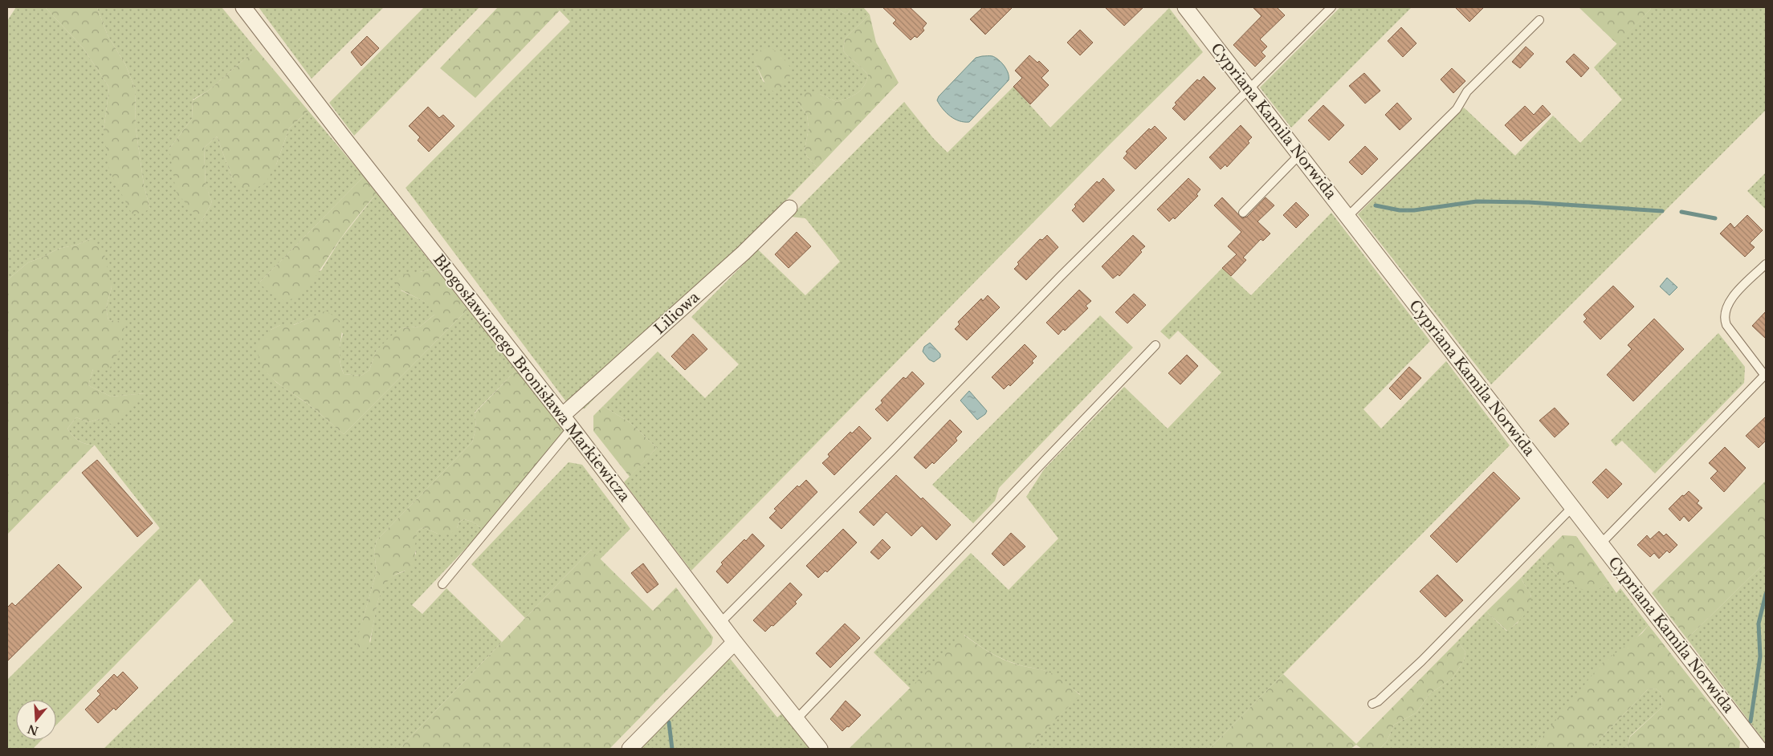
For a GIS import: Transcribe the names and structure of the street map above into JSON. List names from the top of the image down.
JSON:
{
  "streets": {
    "street": ["Cypriana Kamila Norwida", "Liliowa", "Błogosławionego Bronisława Markiewicza"]
  },
  "crossings": [
    ["Liliowa", "Błogosławionego Bronisława Markiewicza"]
  ],
  "north": "bottom"
}
